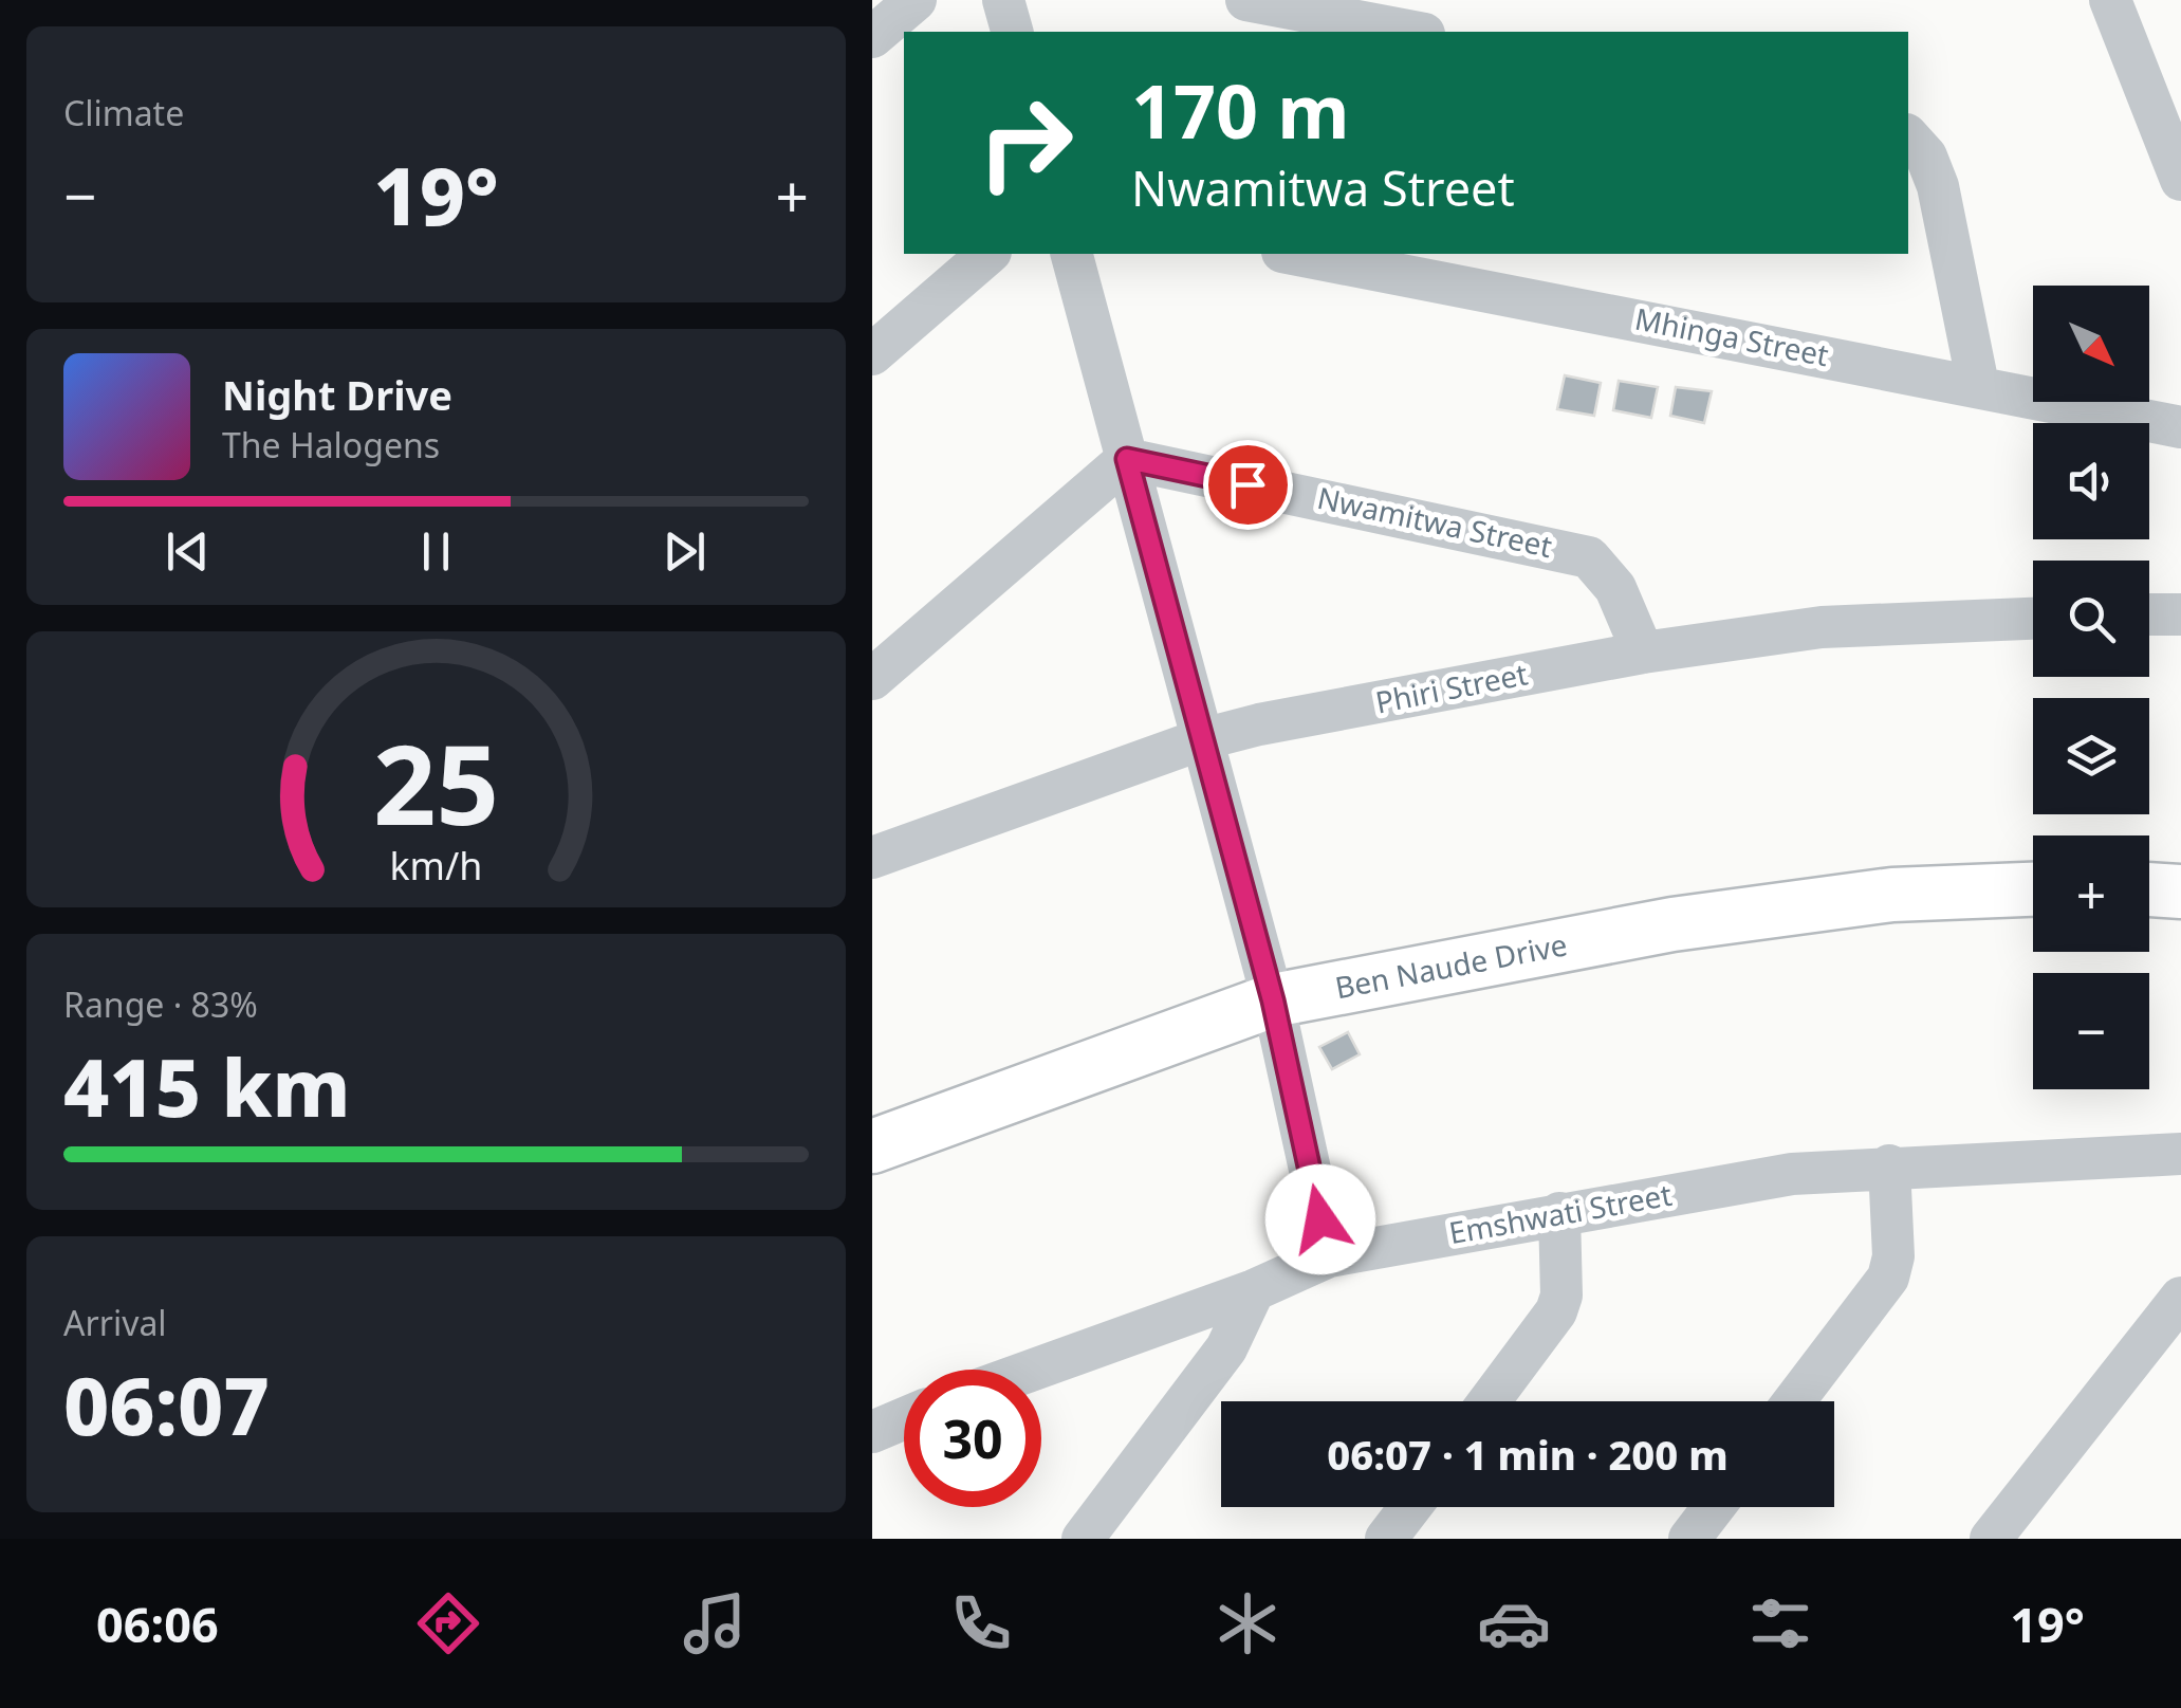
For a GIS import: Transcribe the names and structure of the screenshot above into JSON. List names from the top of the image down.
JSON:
{
  "streets": {
    "main road": ["Ben Naude Drive"],
    "street": [
      "Mhinga Street",
      "Nwamitwa Street",
      "Phiri Street",
      "Emshwati Street"
    ]
  },
  "crossings": [
    ["Nwamitwa Street", "Phiri Street"]
  ],
  "north": "bottom right",
  "page": {
    "tile": [
      "Climate",
      ["Range · 83%", "415 km"],
      ["Arrival", "06:07"]
    ],
    "turn": ["170 m", "Nwamitwa Street"],
    "heat": ["−", "19°", "+"],
    "map_buttons": ["+", "−"],
    "song": ["Night Drive", "The Halogens"],
    "limit": "30",
    "trip": "06:07 · 1 min · 200 m",
    "tabs": ["06:06", "19°"],
    "gauge": ["25", "km/h"]
  }
}
